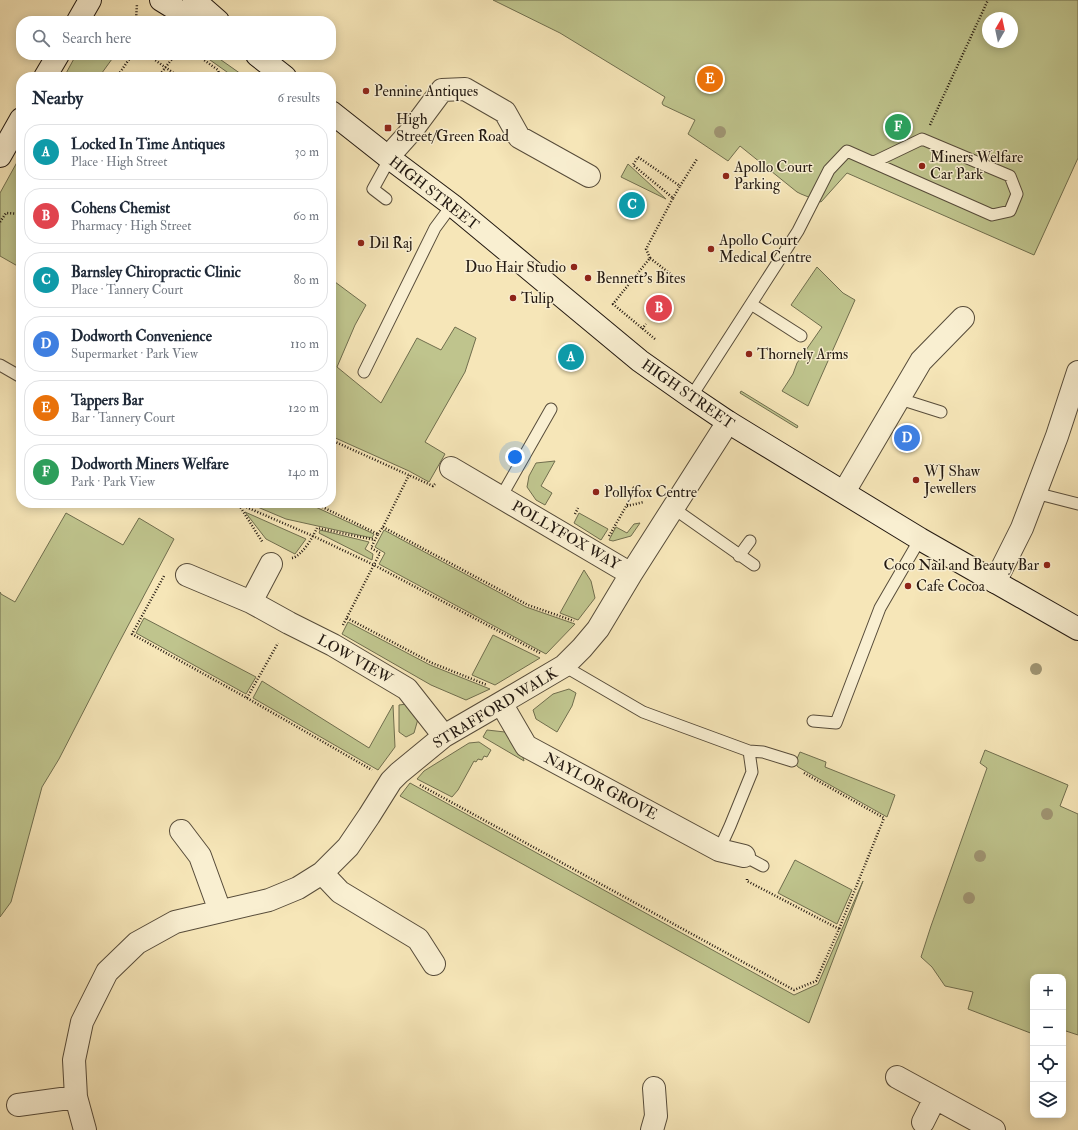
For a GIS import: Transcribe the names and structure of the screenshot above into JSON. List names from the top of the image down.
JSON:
{
  "streets": {
    "street": [
      "HIGH STREET",
      "POLLYFOX WAY",
      "LOW VIEW",
      "STRAFFORD WALK",
      "NAYLOR GROVE"
    ]
  },
  "crossings": [
    ["HIGH STREET", "STRAFFORD WALK"],
    ["POLLYFOX WAY", "STRAFFORD WALK"],
    ["LOW VIEW", "STRAFFORD WALK"],
    ["STRAFFORD WALK", "NAYLOR GROVE"]
  ],
  "places": {
    "other": [
      "Pennine Antiques",
      "Miners Welfare Car Park",
      "Apollo Court Parking",
      "Dil Raj",
      "Apollo Court Medical Centre",
      "Duo Hair Studio",
      "Bennett's Bites",
      "Tulip",
      "Thornely Arms",
      "WJ Shaw Jewellers",
      "Pollyfox Centre",
      "Coco Nail and Beauty Bar",
      "Cafe Cocoa"
    ],
    "transit": ["High Street/Green Road"]
  },
  "north": "top",
  "page": {
    "search": "Search here",
    "pins": [
      "E",
      "F",
      "C",
      "B",
      "A",
      "D"
    ],
    "heading": ["Nearby", "6 results"],
    "list": [
      {
        "mark": "A",
        "name": "Locked In Time Antiques",
        "note": "Place · High Street",
        "value": "30 m"
      },
      {
        "mark": "B",
        "name": "Cohens Chemist",
        "note": "Pharmacy · High Street",
        "value": "60 m"
      },
      {
        "mark": "C",
        "name": "Barnsley Chiropractic Clinic",
        "note": "Place · Tannery Court",
        "value": "80 m"
      },
      {
        "mark": "D",
        "name": "Dodworth Convenience",
        "note": "Supermarket · Park View",
        "value": "110 m"
      },
      {
        "mark": "E",
        "name": "Tappers Bar",
        "note": "Bar · Tannery Court",
        "value": "120 m"
      },
      {
        "mark": "F",
        "name": "Dodworth Miners Welfare",
        "note": "Park · Park View",
        "value": "140 m"
      }
    ],
    "map_buttons": ["+", "−"]
  }
}
